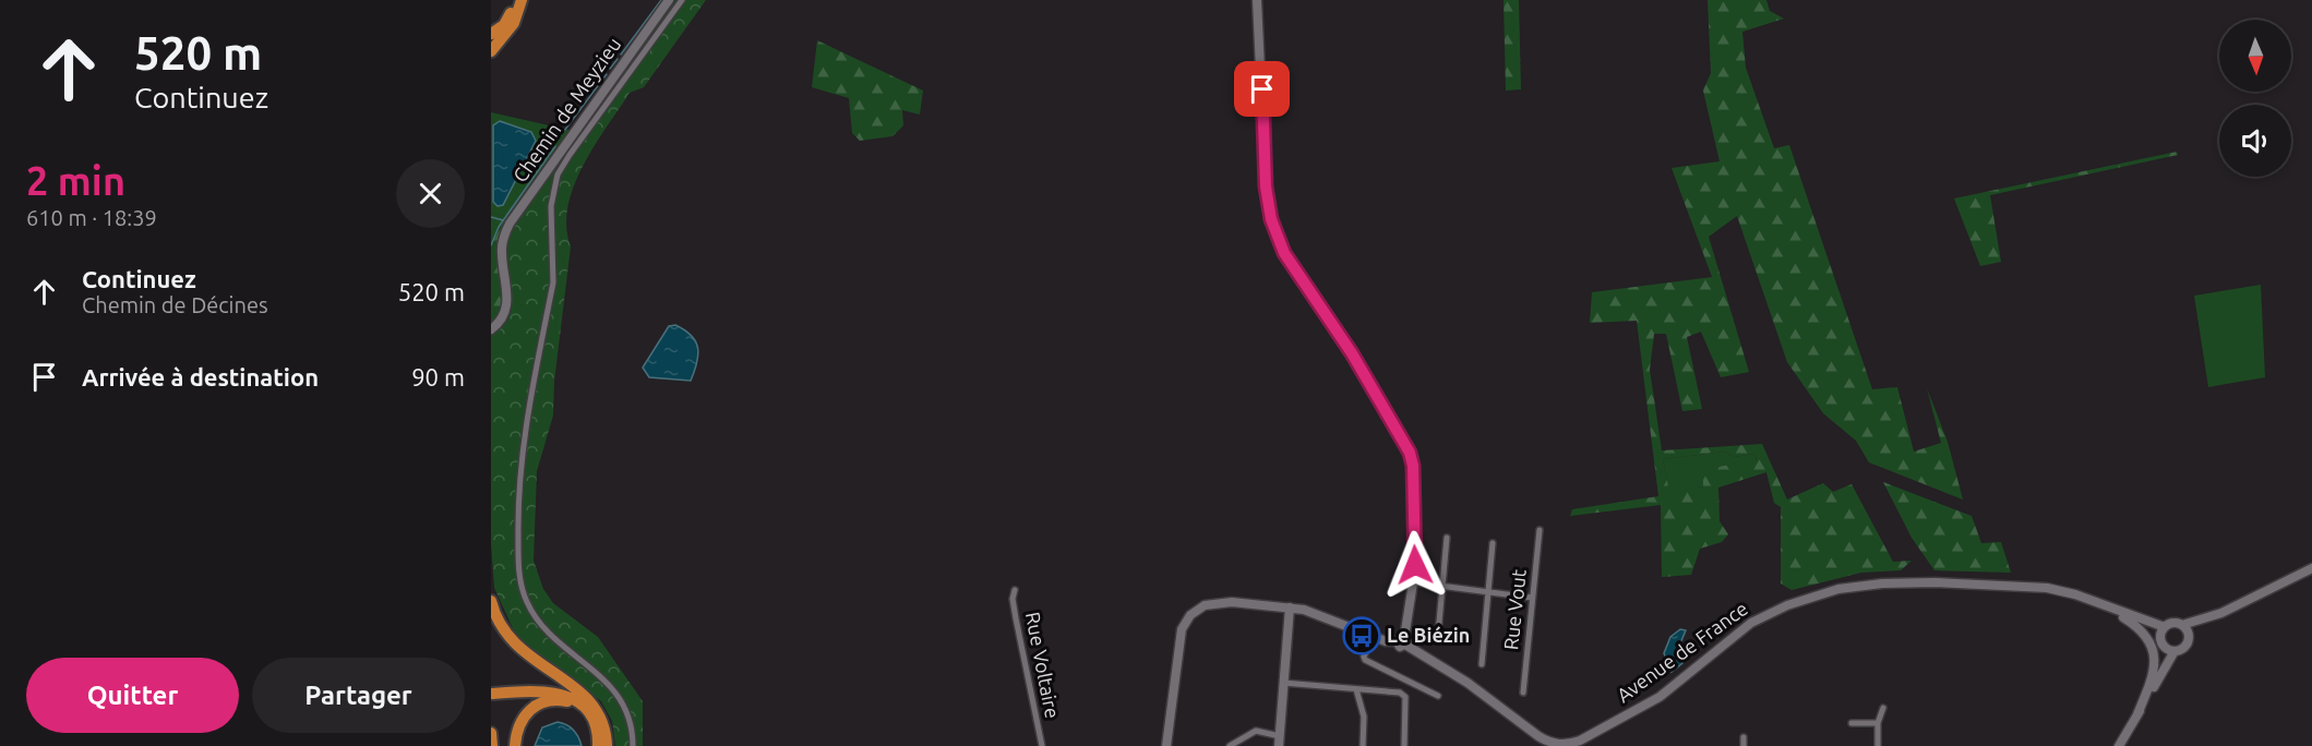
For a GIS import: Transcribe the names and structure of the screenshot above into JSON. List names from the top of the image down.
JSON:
{
  "streets": {
    "street": [
      "Chemin de Meyzieu",
      "Rue Vout",
      "Avenue de France",
      "Rue Voltaire"
    ]
  },
  "places": {
    "bus stop": ["Le Biézin"]
  },
  "north": "bottom",
  "page": {
    "turn": ["520 m", "Continuez"],
    "heading": ["2 min", "610 m · 18:39"],
    "list": [
      {
        "name": "Continuez",
        "note": "Chemin de Décines",
        "value": "520 m"
      },
      {
        "name": "Arrivée à destination",
        "value": "90 m"
      }
    ],
    "buttons": ["Quitter", "Partager"]
  }
}
